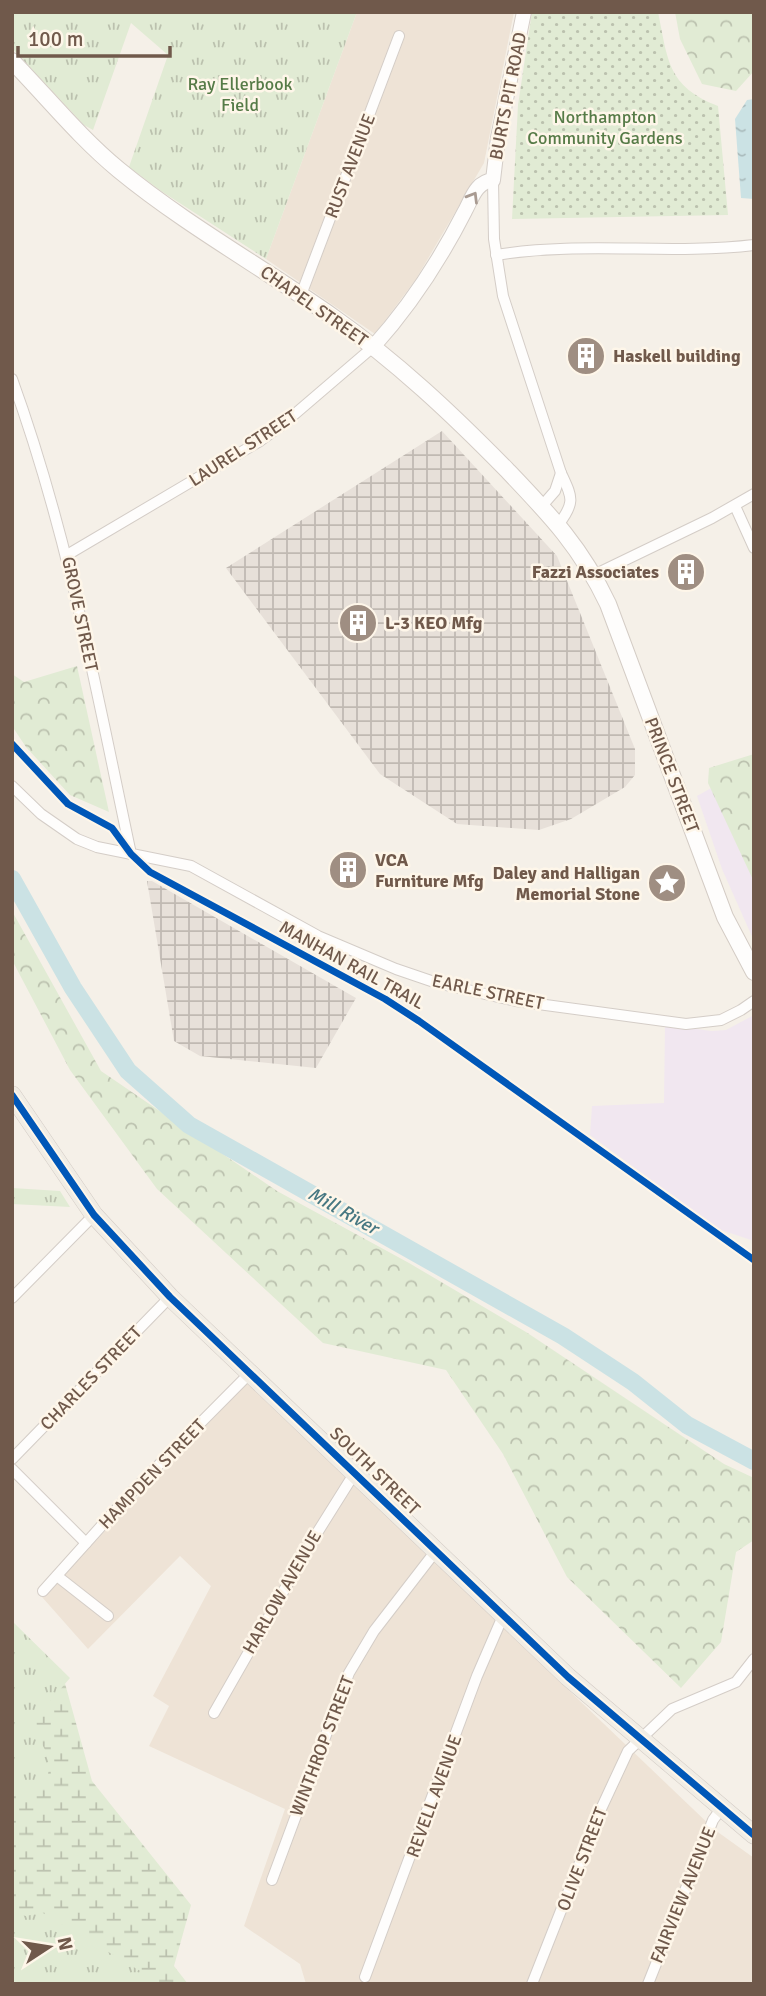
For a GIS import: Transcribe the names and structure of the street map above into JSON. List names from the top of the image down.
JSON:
{
  "streets": {
    "main road": ["CHAPEL STREET", "PRINCE STREET", "SOUTH STREET"],
    "street": [
      "BURTS PIT ROAD",
      "RUST AVENUE",
      "LAUREL STREET",
      "GROVE STREET",
      "EARLE STREET",
      "CHARLES STREET",
      "HAMPDEN STREET",
      "HARLOW AVENUE",
      "WINTHROP STREET",
      "REVELL AVENUE",
      "OLIVE STREET",
      "FAIRVIEW AVENUE"
    ],
    "cycle path": ["MANHAN RAIL TRAIL"]
  },
  "crossings": [
    ["BURTS PIT ROAD", "LAUREL STREET"],
    ["RUST AVENUE", "CHAPEL STREET"],
    ["CHAPEL STREET", "LAUREL STREET"],
    ["CHAPEL STREET", "PRINCE STREET"],
    ["LAUREL STREET", "GROVE STREET"],
    ["GROVE STREET", "EARLE STREET"],
    ["CHARLES STREET", "SOUTH STREET"],
    ["SOUTH STREET", "HAMPDEN STREET"],
    ["SOUTH STREET", "HARLOW AVENUE"],
    ["SOUTH STREET", "WINTHROP STREET"],
    ["SOUTH STREET", "REVELL AVENUE"],
    ["SOUTH STREET", "OLIVE STREET"],
    ["SOUTH STREET", "FAIRVIEW AVENUE"]
  ],
  "one_way": ["LAUREL STREET"],
  "water": ["Mill River"],
  "parks": ["Ray Ellerbook Field", "Northampton Community Gardens"],
  "places": {
    "building": [
      "Haskell building",
      "Fazzi Associates",
      "L-3 KEO Mfg",
      "VCA Furniture Mfg"
    ],
    "place": ["Daley and Halligan Memorial Stone"]
  },
  "scale_bar": "100 m",
  "north": "right"
}
